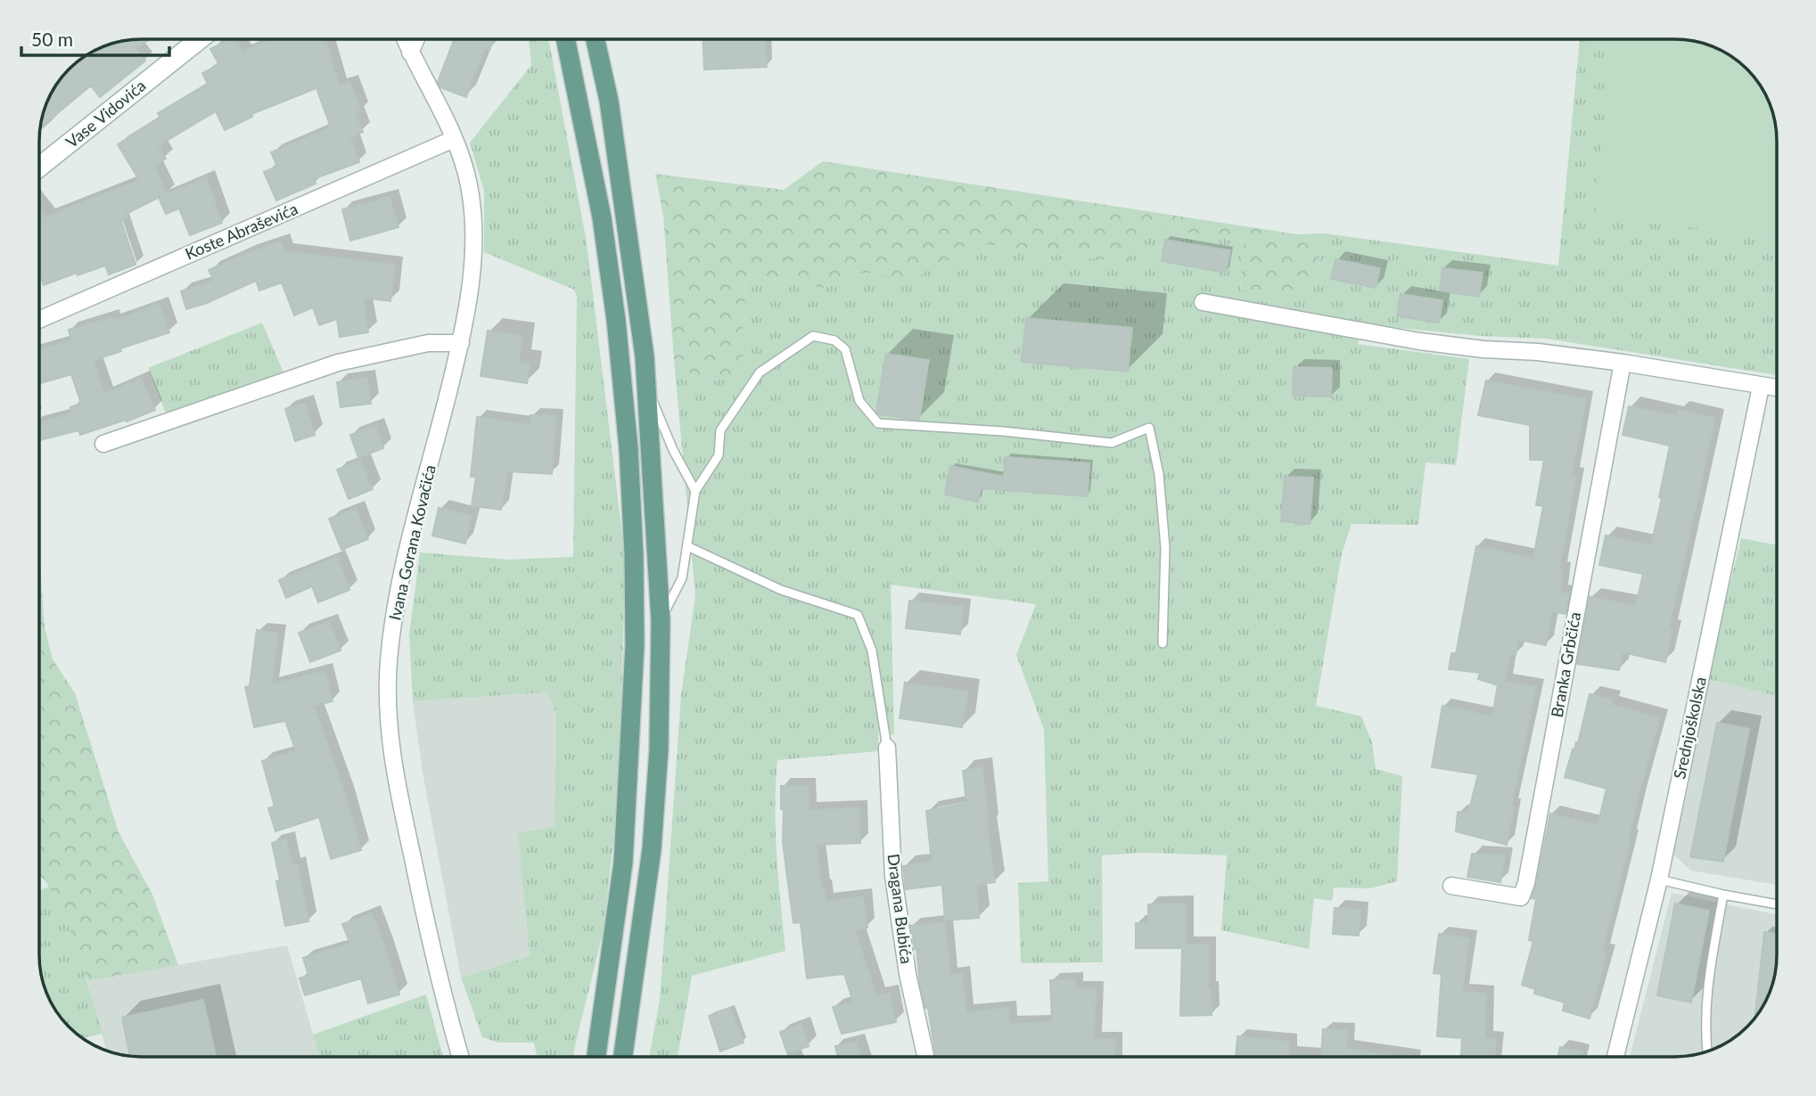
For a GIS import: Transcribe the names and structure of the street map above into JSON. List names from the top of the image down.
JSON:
{
  "streets": {
    "street": [
      "Vase Vidovića",
      "Koste Abraševića",
      "Ivana Gorana Kovačića",
      "Branka Grbčića",
      "Srednjoškolska",
      "Dragana Bubića"
    ]
  },
  "crossings": [
    ["Koste Abraševića", "Ivana Gorana Kovačića"]
  ],
  "scale_bar": "50 m"
}
